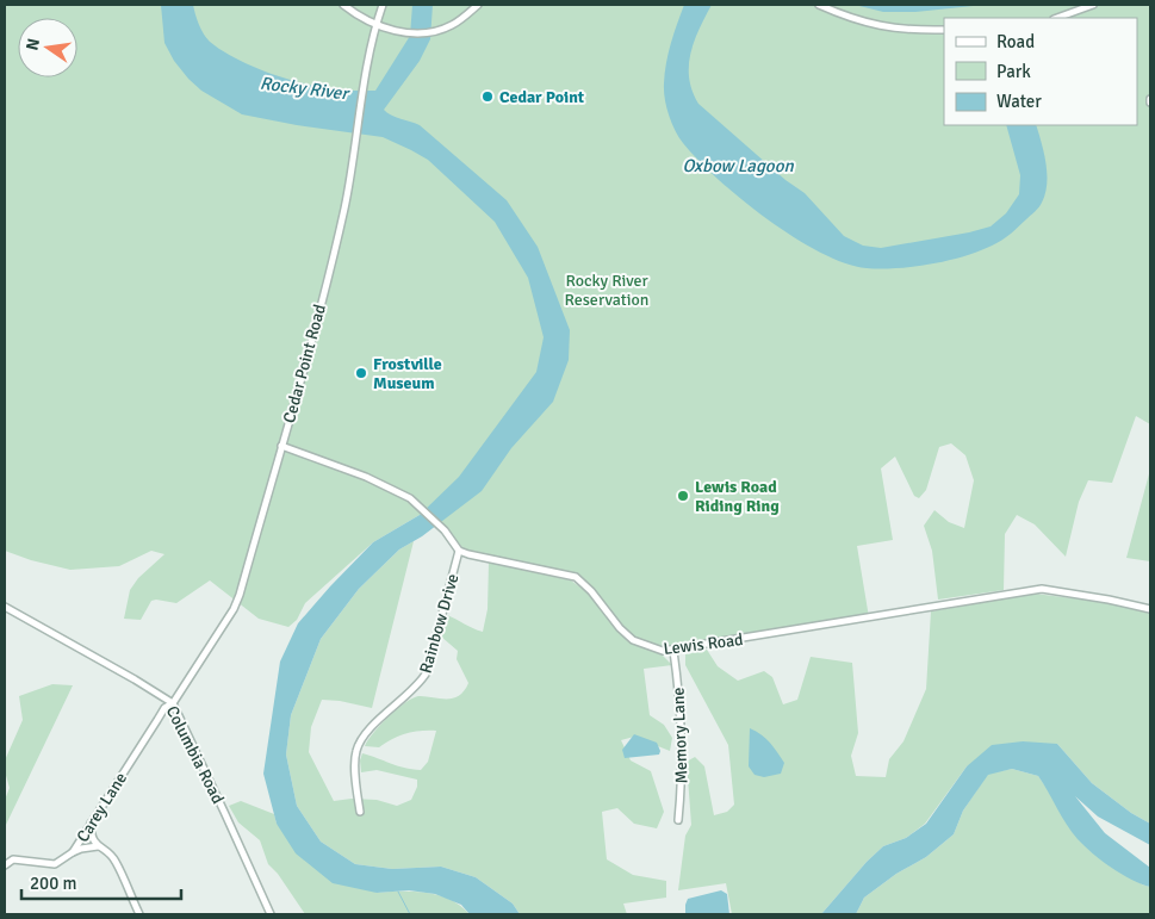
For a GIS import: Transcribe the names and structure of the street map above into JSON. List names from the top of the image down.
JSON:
{
  "streets": {
    "street": [
      "Cedar Point Road",
      "Rainbow Drive",
      "Lewis Road",
      "Memory Lane",
      "Columbia Road",
      "Carey Lane"
    ]
  },
  "crossings": [
    ["Cedar Point Road", "Columbia Road"],
    ["Cedar Point Road", "Carey Lane"],
    ["Rainbow Drive", "Lewis Road"],
    ["Lewis Road", "Memory Lane"],
    ["Columbia Road", "Carey Lane"]
  ],
  "water": ["Rocky River", "Oxbow Lagoon"],
  "parks": ["Rocky River Reservation"],
  "places": ["Cedar Point", "Frostville Museum", "Lewis Road Riding Ring"],
  "legend": ["Road", "Park", "Water"],
  "scale_bar": "200 m",
  "north": "left"
}
